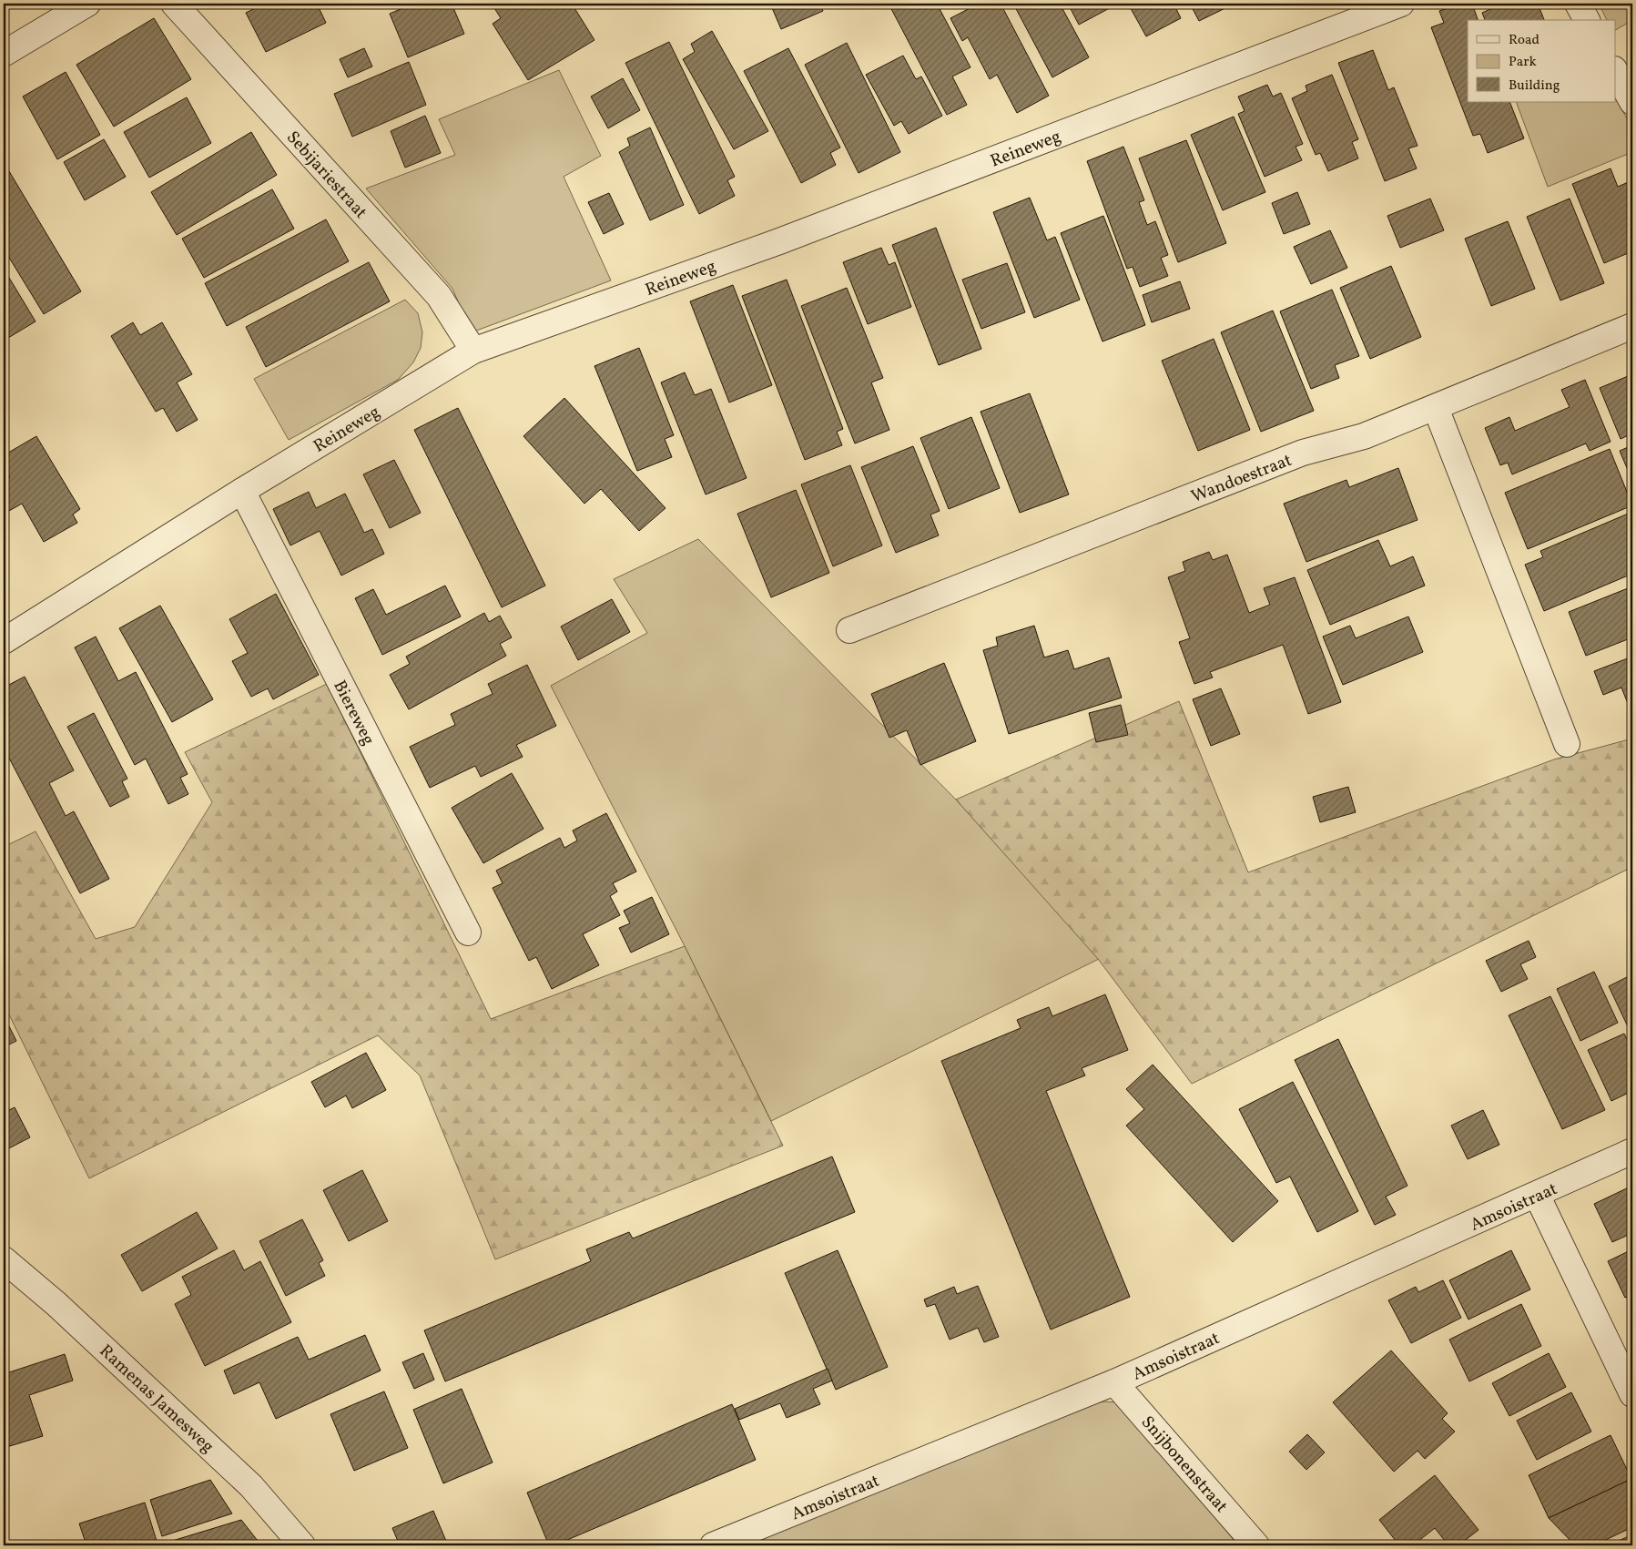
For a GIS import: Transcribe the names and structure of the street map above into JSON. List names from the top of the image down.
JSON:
{
  "streets": {
    "street": [
      "Reineweg",
      "Sebijariestraat",
      "Wandoestraat",
      "Biereweg",
      "Amsoistraat",
      "Ramenas Jamesweg",
      "Snijbonenstraat"
    ]
  },
  "crossings": [
    ["Reineweg", "Sebijariestraat"],
    ["Reineweg", "Biereweg"],
    ["Amsoistraat", "Snijbonenstraat"]
  ],
  "legend": ["Road", "Park", "Building"]
}
